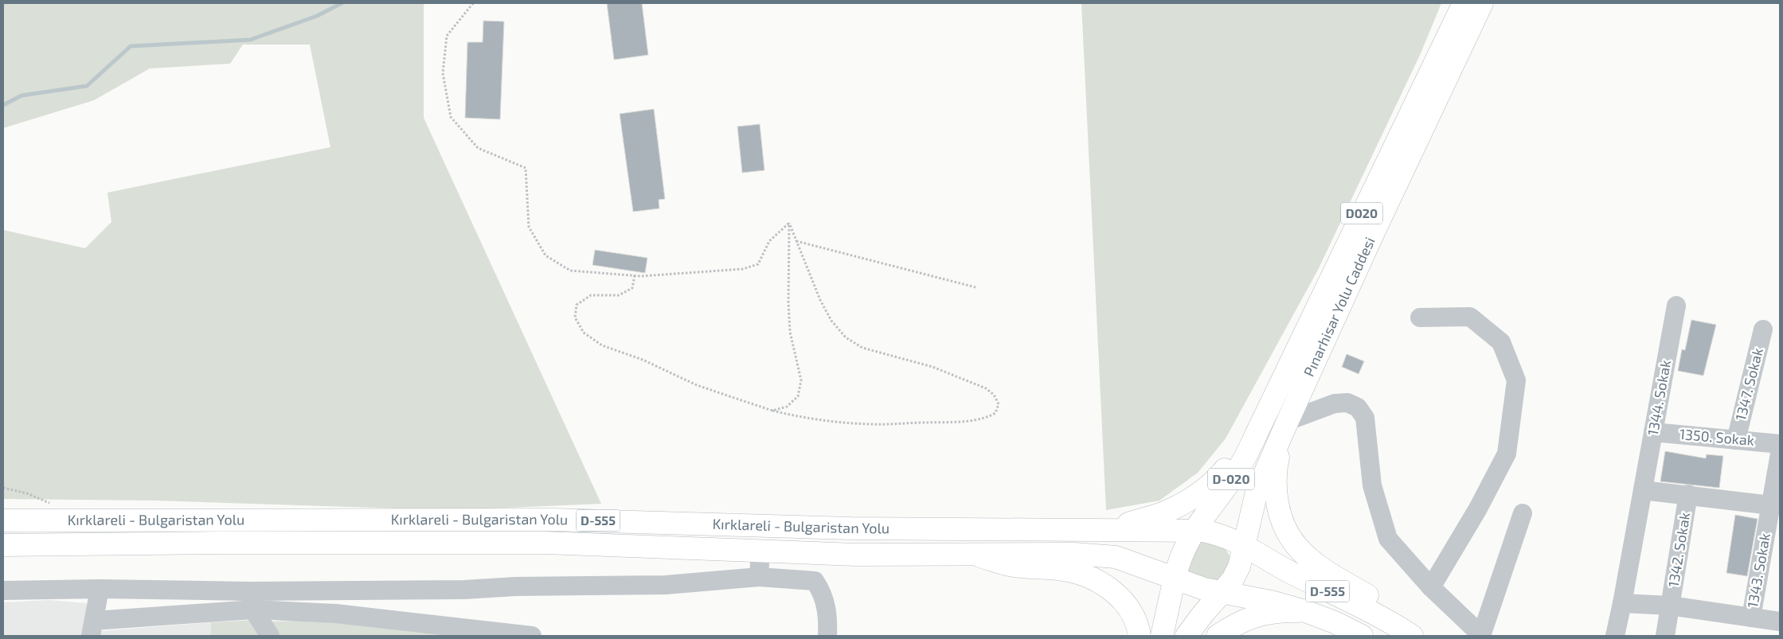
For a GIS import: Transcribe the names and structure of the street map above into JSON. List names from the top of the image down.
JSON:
{
  "streets": {
    "main road": [
      "D020",
      "Pınarhisar Yolu Caddesi",
      "D-020",
      "Kırklareli - Bulgaristan Yolu",
      "D-555"
    ],
    "street": [
      "1347. Sokak",
      "1344. Sokak",
      "1350. Sokak",
      "1342. Sokak",
      "1343. Sokak"
    ]
  },
  "crossings": [
    ["Pınarhisar Yolu Caddesi", "Kırklareli - Bulgaristan Yolu"],
    ["Pınarhisar Yolu Caddesi", "D-555"],
    ["1347. Sokak", "1350. Sokak"],
    ["1344. Sokak", "1350. Sokak"],
    ["Kırklareli - Bulgaristan Yolu", "D-555"]
  ]
}
